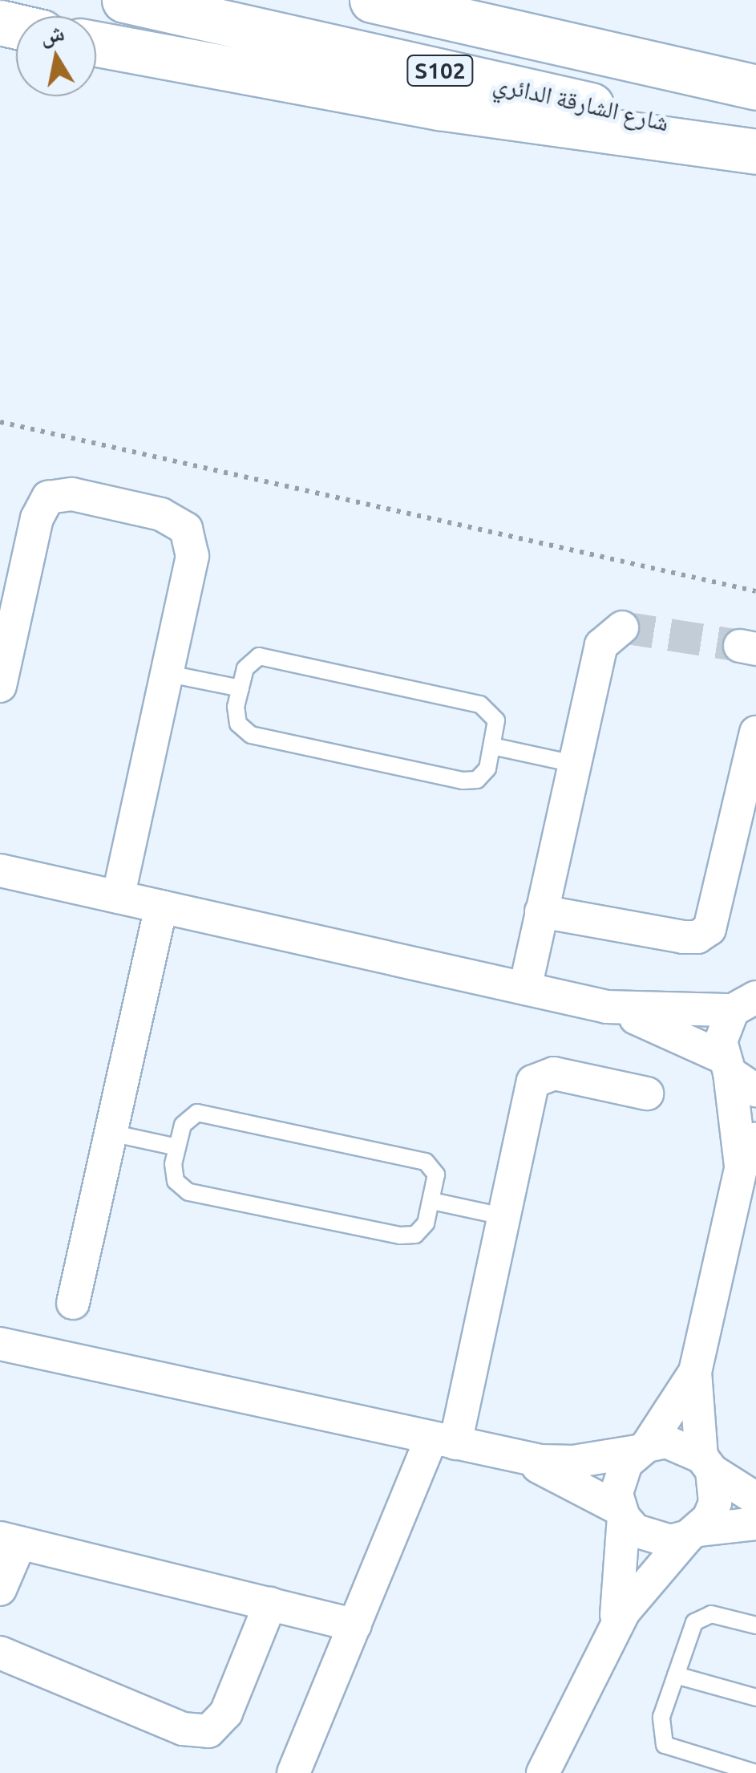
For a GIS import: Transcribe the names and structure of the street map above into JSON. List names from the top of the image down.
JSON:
{
  "streets": {
    "highway": ["S102", "شارع الشارقة الدائري"]
  },
  "north": "top"
}
